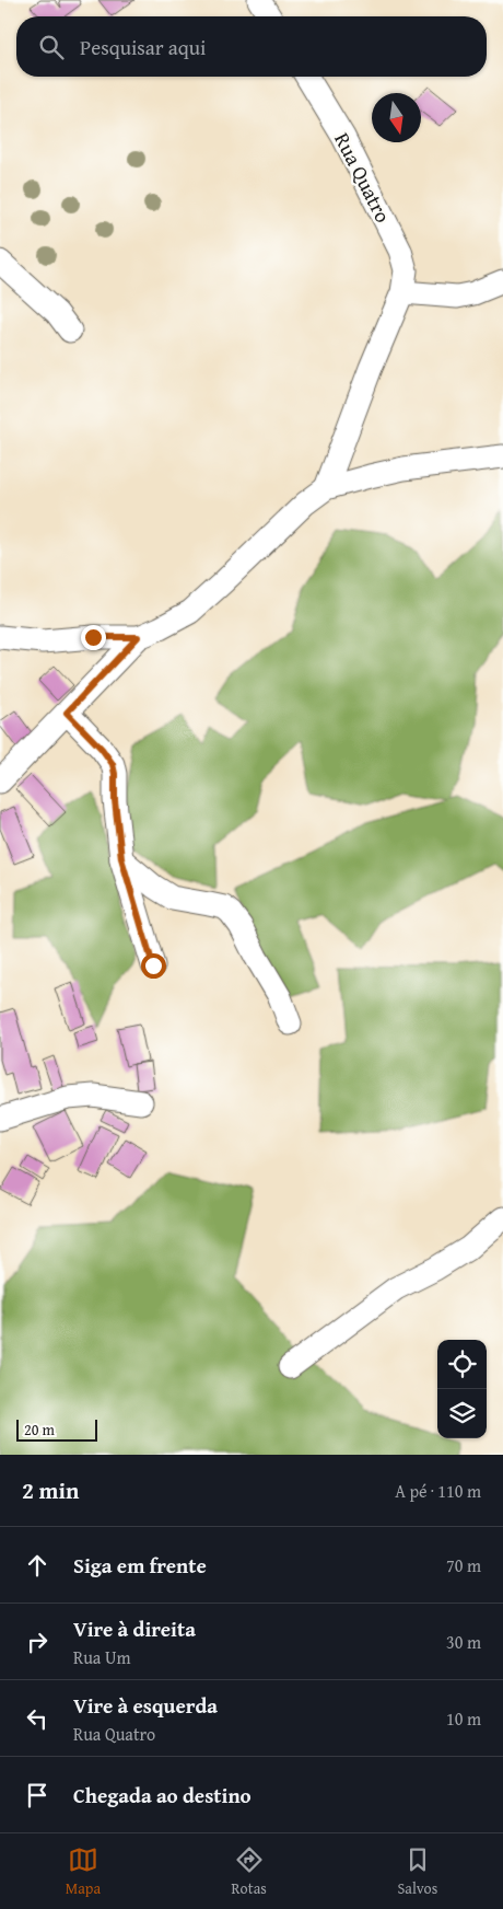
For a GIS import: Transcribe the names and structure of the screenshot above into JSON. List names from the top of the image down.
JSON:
{
  "streets": {
    "street": ["Rua Quatro"]
  },
  "scale_bar": "20 m",
  "north": "bottom",
  "page": {
    "search": "Pesquisar aqui",
    "scale": "20 m",
    "heading": ["2 min", "A pé · 110 m"],
    "list": [
      ["Siga em frente", "70 m"],
      ["Vire à direita", "Rua Um", "30 m"],
      ["Vire à esquerda", "Rua Quatro", "10 m"],
      "Chegada ao destino"
    ],
    "nav": ["Mapa", "Rotas", "Salvos"]
  }
}
